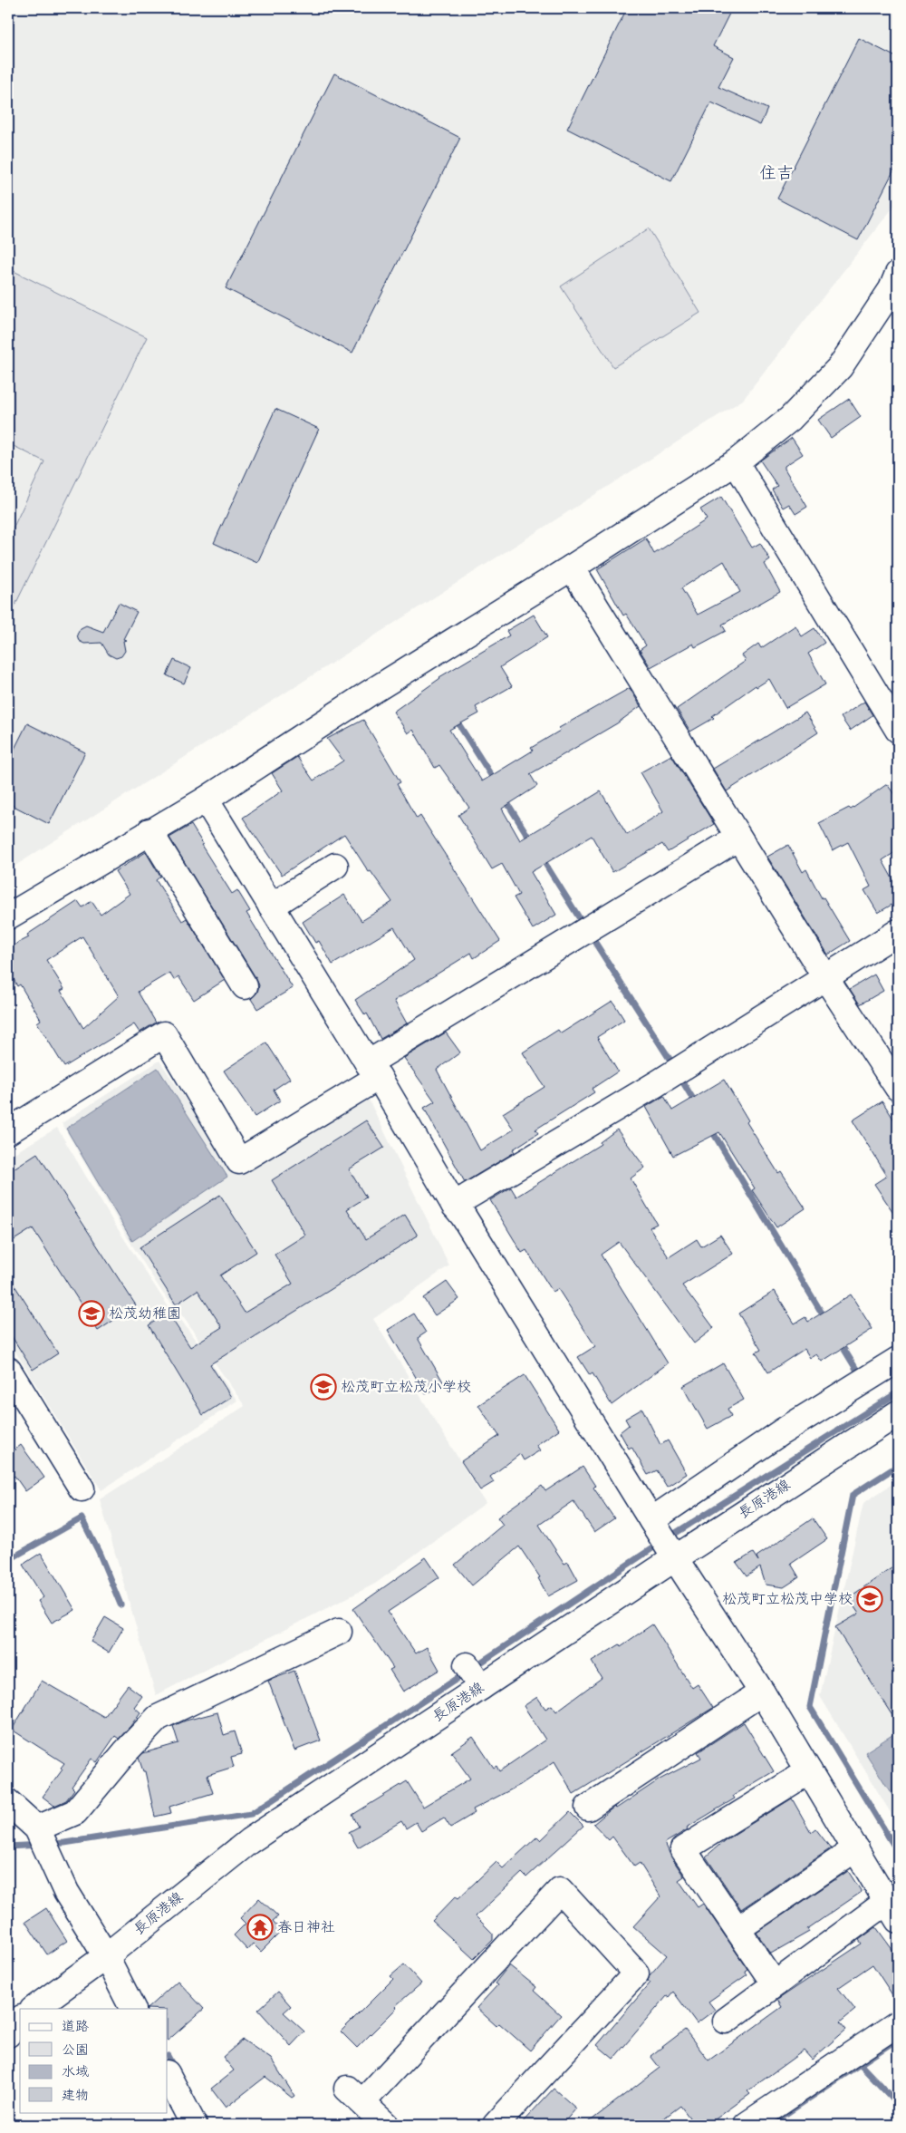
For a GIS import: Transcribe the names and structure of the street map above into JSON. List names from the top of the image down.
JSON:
{
  "streets": {
    "street": ["長原港線"]
  },
  "districts": ["住吉"],
  "places": {
    "school or university": ["松茂幼稚園", "松茂町立松茂小学校", "松茂町立松茂中学校"],
    "temple": ["春日神社"]
  },
  "legend": [
    "道路",
    "公園",
    "水域",
    "建物"
  ]
}
